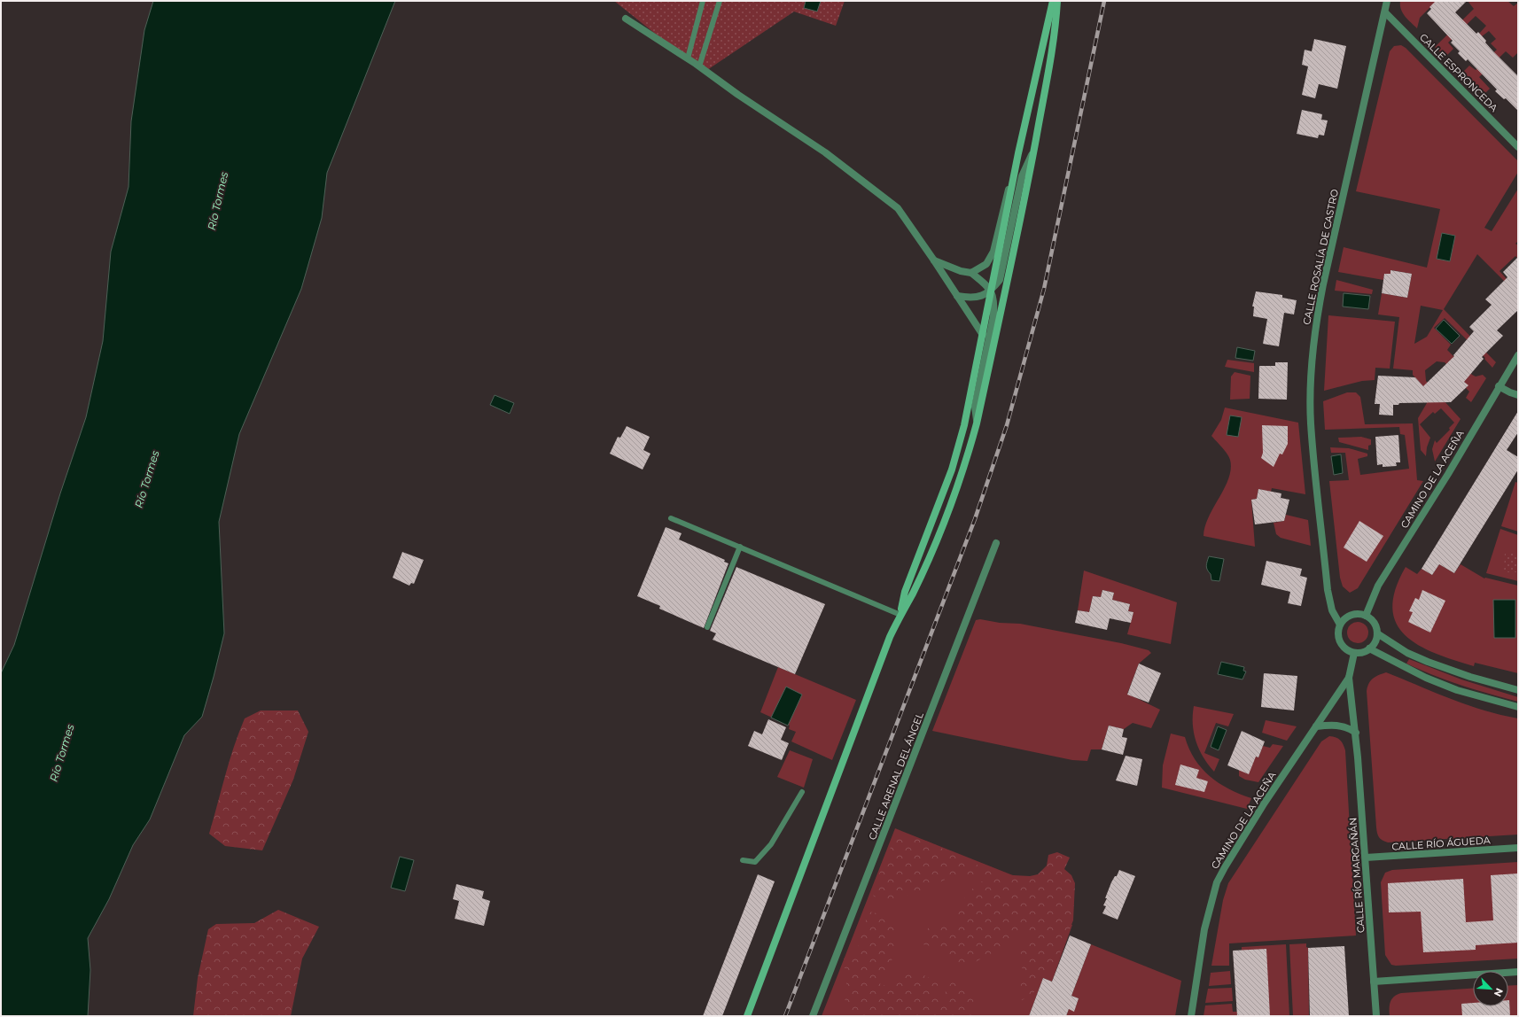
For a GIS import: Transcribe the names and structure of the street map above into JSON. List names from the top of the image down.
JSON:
{
  "streets": {
    "street": [
      "CALLE ESPRONCEDA",
      "CALLE ROSALÍA DE CASTRO",
      "CAMINO DE LA ACEÑA",
      "CALLE ARENAL DEL ÁNGEL",
      "CALLE RÍO ÁGUEDA",
      "CALLE RÍO MARGAÑÁN"
    ]
  },
  "crossings": [
    ["CALLE ESPRONCEDA", "CALLE ROSALÍA DE CASTRO"],
    ["CALLE ROSALÍA DE CASTRO", "CAMINO DE LA ACEÑA"],
    ["CAMINO DE LA ACEÑA", "CALLE RÍO MARGAÑÁN"],
    ["CALLE RÍO ÁGUEDA", "CALLE RÍO MARGAÑÁN"]
  ],
  "water": ["Río Tormes"],
  "north": "bottom right"
}
